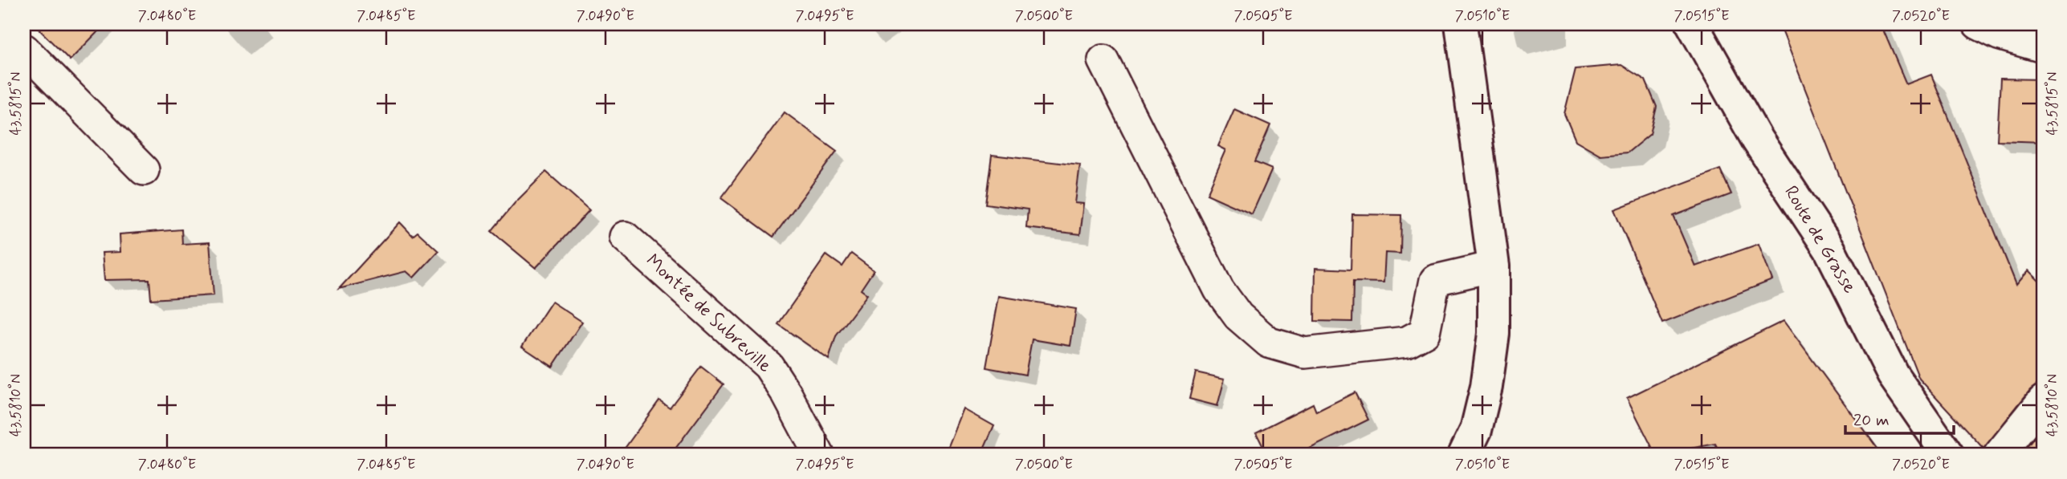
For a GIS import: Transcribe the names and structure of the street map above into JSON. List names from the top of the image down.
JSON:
{
  "streets": {
    "main road": ["Route de Grasse"],
    "street": ["Montée de Subreville"]
  },
  "scale_bar": "20 m",
  "coordinates": [
    "7.0480°E",
    "7.0485°E",
    "7.0490°E",
    "7.0495°E",
    "7.0500°E",
    "7.0505°E",
    "7.0510°E",
    "7.0515°E",
    "7.0520°E",
    "43.5815°N",
    "43.5810°N"
  ]
}
